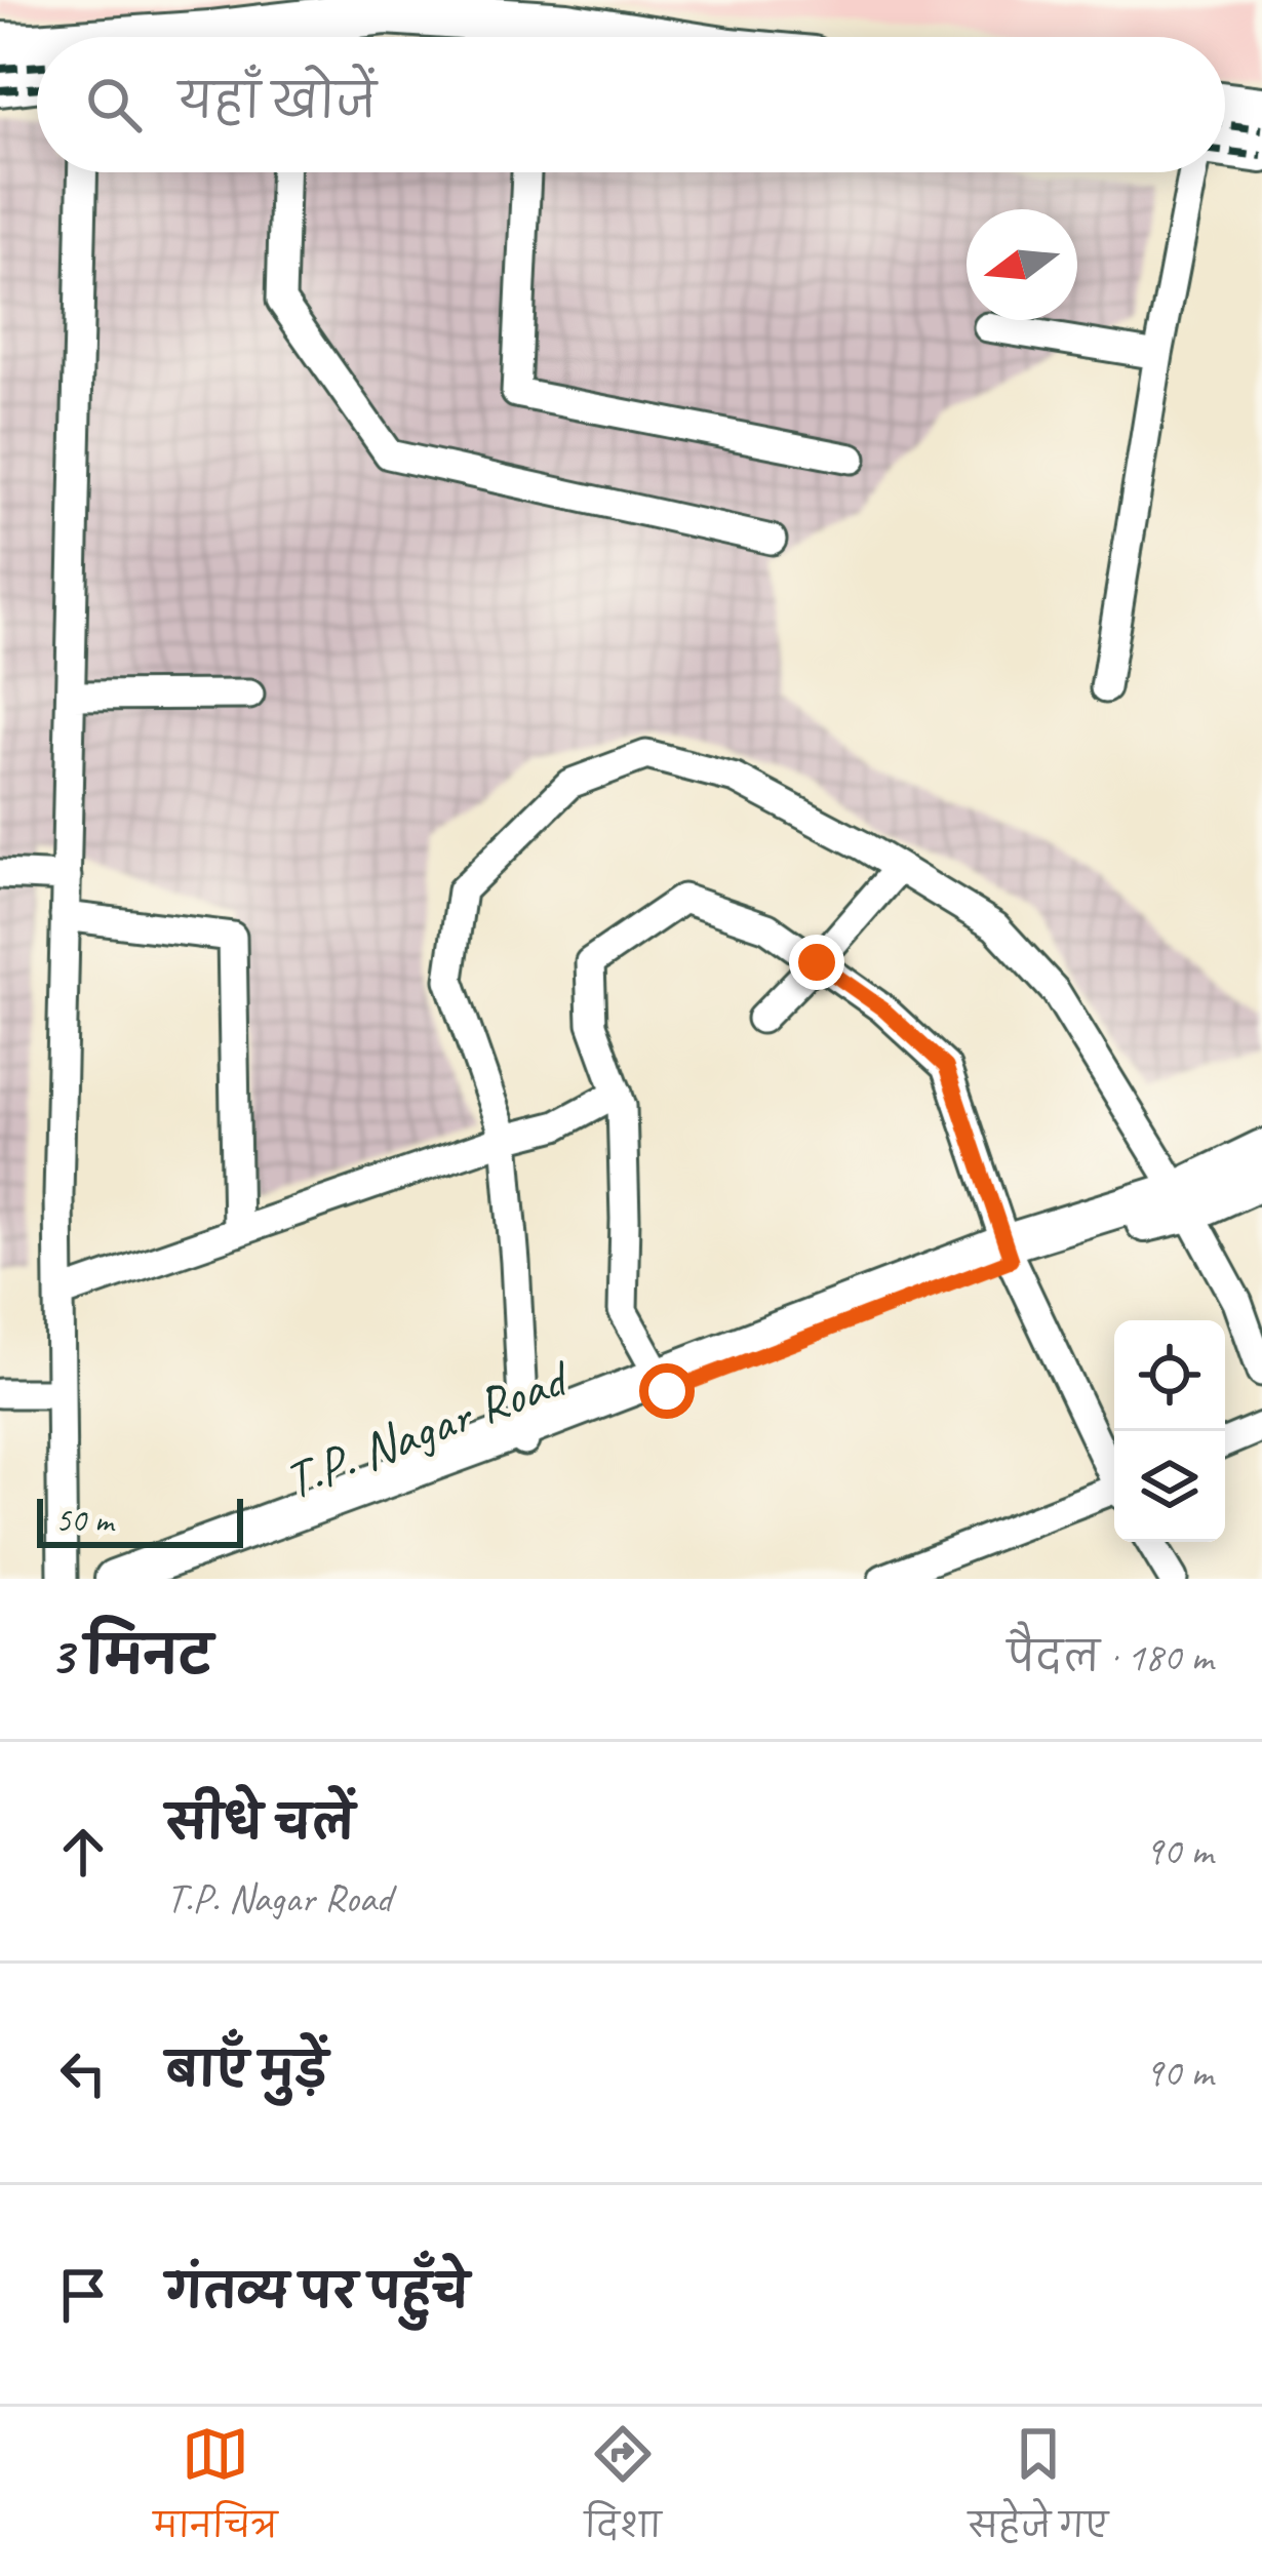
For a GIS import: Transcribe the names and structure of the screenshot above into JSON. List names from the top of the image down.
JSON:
{
  "streets": {
    "main road": ["T.P. Nagar Road"]
  },
  "scale_bar": "50 m",
  "north": "left",
  "page": {
    "search": "यहाँ खोजें",
    "scale": "50 m",
    "heading": ["3 मिनट", "पैदल · 180 m"],
    "list": [
      ["सीधे चलें", "T.P. Nagar Road", "90 m"],
      ["बाएँ मुड़ें", "90 m"],
      "गंतव्य पर पहुँचे"
    ],
    "nav": ["मानचित्र", "दिशा", "सहेजे गए"]
  }
}
